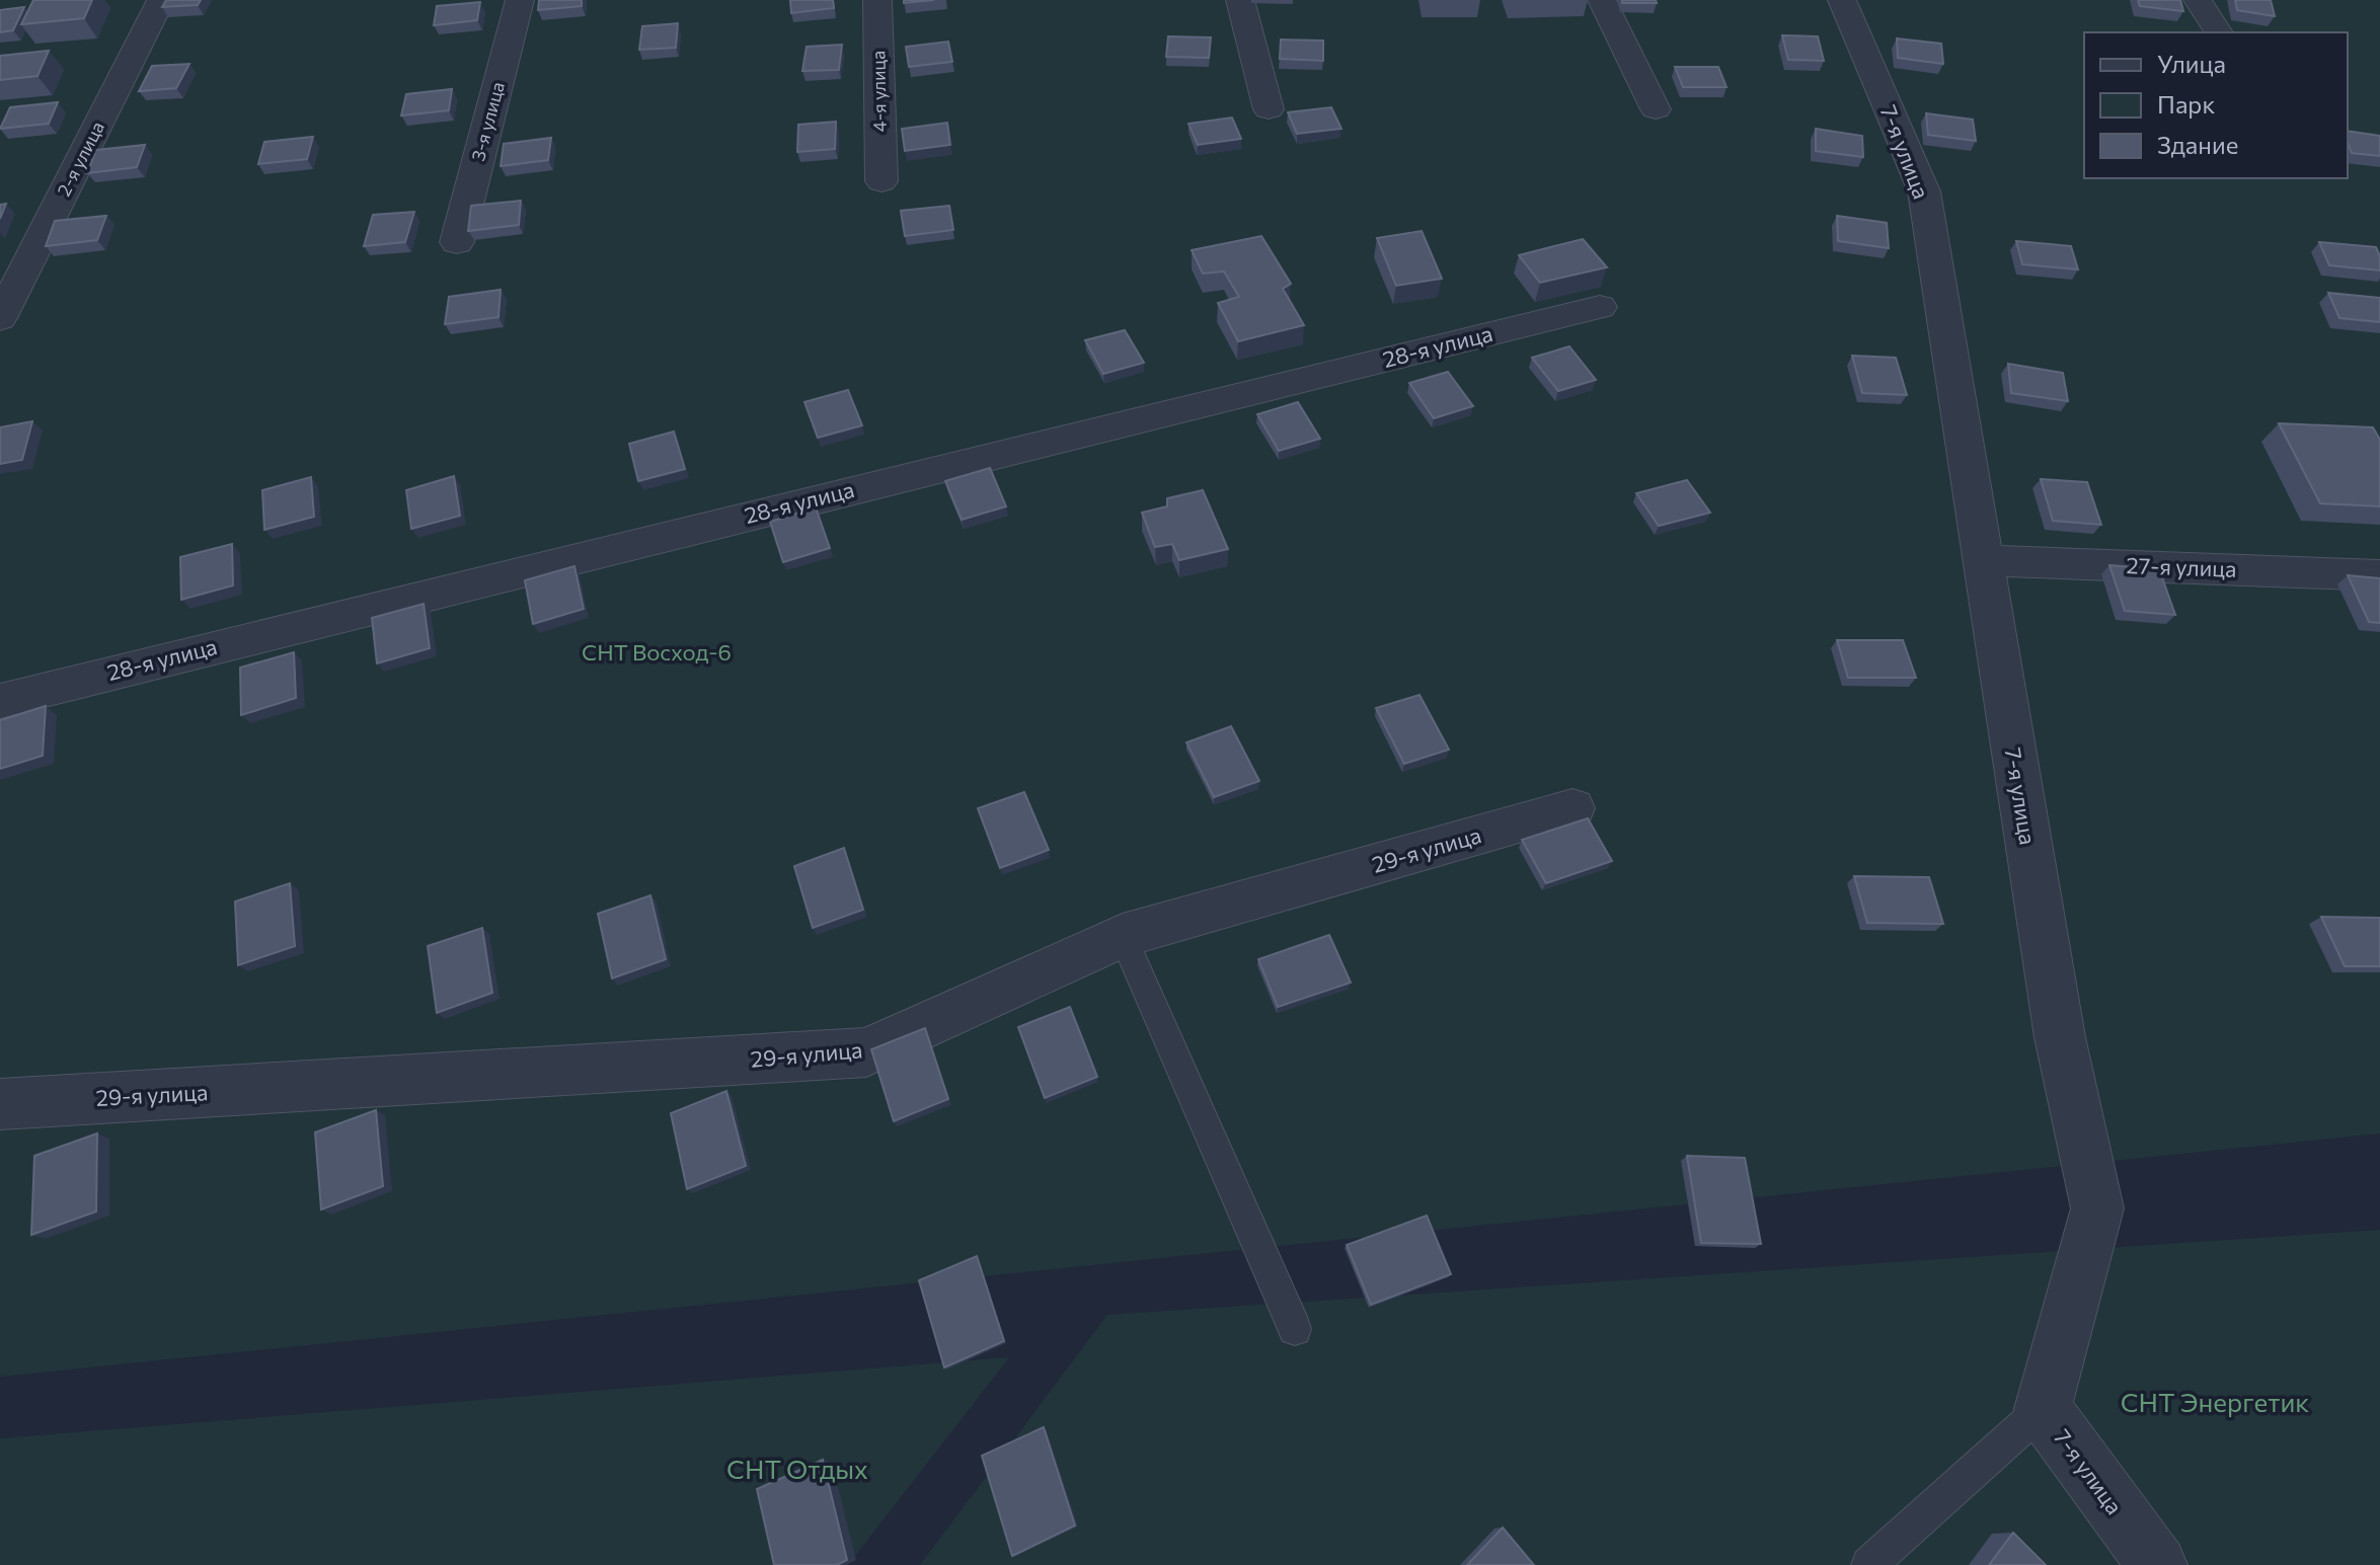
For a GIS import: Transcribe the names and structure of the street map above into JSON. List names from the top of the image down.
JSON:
{
  "streets": {
    "street": [
      "4-я улица",
      "3-я улица",
      "7-я улица",
      "2-я улица",
      "28-я улица",
      "27-я улица",
      "29-я улица"
    ]
  },
  "crossings": [
    ["7-я улица", "27-я улица"]
  ],
  "parks": ["СНТ Восход-6", "СНТ Энергетик", "СНТ Отдых"],
  "legend": ["Улица", "Парк", "Здание"]
}
